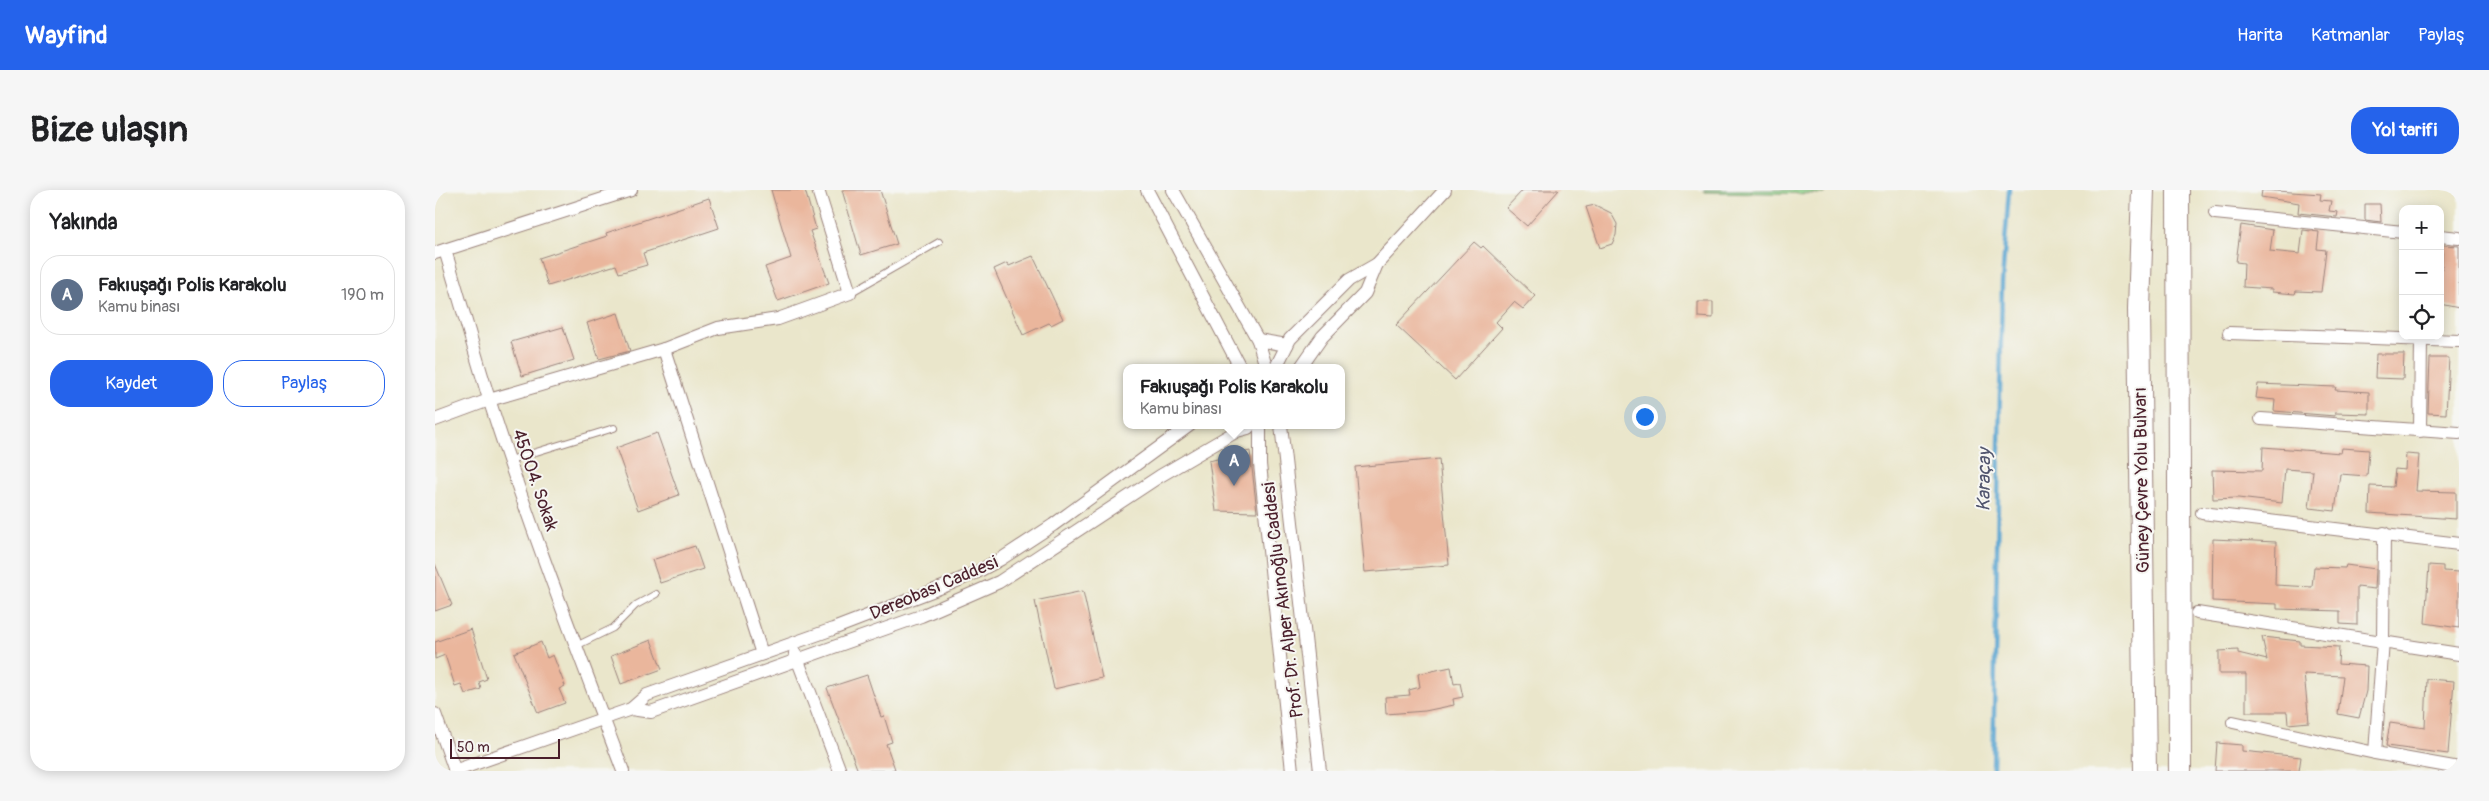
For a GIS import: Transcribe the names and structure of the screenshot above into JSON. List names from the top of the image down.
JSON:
{
  "streets": {
    "highway": ["Güney Çevre Yolu Bulvarı"],
    "street": ["45004. Sokak", "Dereobası Caddesi", "Prof. Dr. Alper Akınoğlu Caddesi"]
  },
  "crossings": [
    ["45004. Sokak", "Dereobası Caddesi"]
  ],
  "water": ["Karaçay"],
  "scale_bar": "50 m",
  "page": {
    "header": "Wayfind",
    "nav": ["Harita", "Katmanlar", "Paylaş"],
    "buttons": [
      "Yol tarifi",
      ["Kaydet", "Paylaş"]
    ],
    "title": "Bize ulaşın",
    "heading": "Yakında",
    "map_buttons": ["+", "−"],
    "list": [
      {
        "mark": "A",
        "name": "Fakıuşağı Polis Karakolu",
        "note": "Kamu binası",
        "value": "190 m"
      }
    ],
    "popup": ["Fakıuşağı Polis Karakolu", "Kamu binası"],
    "pins": "A",
    "scale": "50 m"
  }
}
